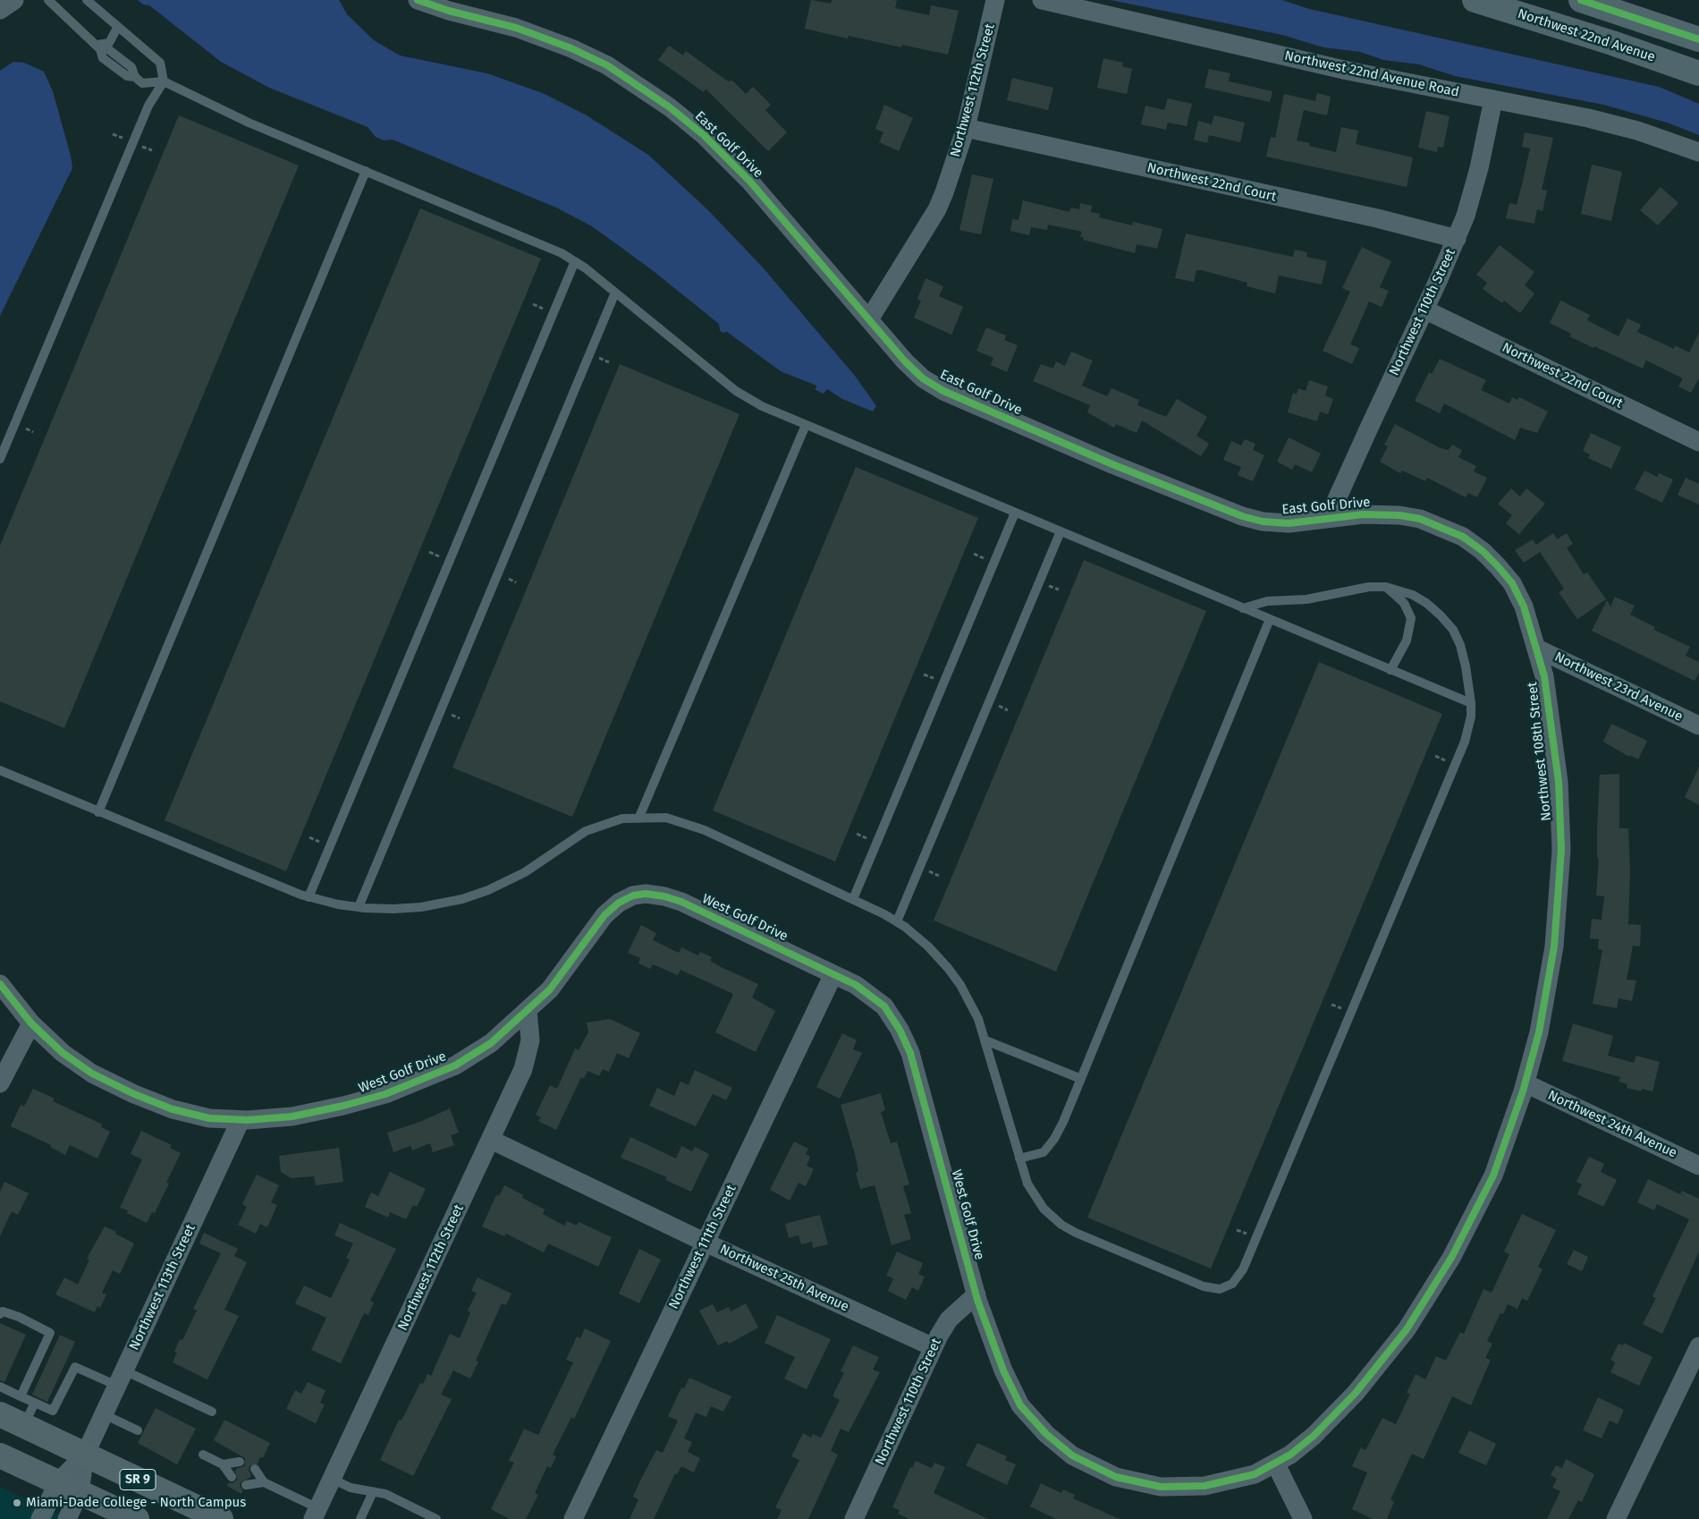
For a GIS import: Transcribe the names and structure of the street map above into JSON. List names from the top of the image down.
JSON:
{
  "streets": {
    "main road": ["Northwest 22nd Avenue", "SR 9"],
    "street": [
      "Northwest 22nd Avenue Road",
      "Northwest 112th Street",
      "East Golf Drive",
      "Northwest 22nd Court",
      "Northwest 110th Street",
      "Northwest 23rd Avenue",
      "Northwest 108th Street",
      "West Golf Drive",
      "Northwest 24th Avenue",
      "Northwest 111th Street",
      "Northwest 25th Avenue",
      "Northwest 113th Street"
    ]
  },
  "crossings": [
    ["Northwest 22nd Avenue Road", "Northwest 110th Street"],
    ["Northwest 112th Street", "East Golf Drive"],
    ["Northwest 112th Street", "Northwest 22nd Court"],
    ["Northwest 112th Street", "West Golf Drive"],
    ["Northwest 112th Street", "Northwest 25th Avenue"],
    ["East Golf Drive", "Northwest 110th Street"],
    ["East Golf Drive", "Northwest 23rd Avenue"],
    ["East Golf Drive", "Northwest 108th Street"],
    ["Northwest 22nd Court", "Northwest 110th Street"],
    ["Northwest 110th Street", "West Golf Drive"],
    ["Northwest 110th Street", "Northwest 25th Avenue"],
    ["Northwest 23rd Avenue", "Northwest 108th Street"],
    ["Northwest 108th Street", "West Golf Drive"],
    ["Northwest 108th Street", "Northwest 24th Avenue"],
    ["West Golf Drive", "Northwest 111th Street"],
    ["West Golf Drive", "Northwest 113th Street"],
    ["Northwest 111th Street", "Northwest 25th Avenue"],
    ["Northwest 113th Street", "SR 9"]
  ],
  "places": ["Miami-Dade College - North Campus"]
}
